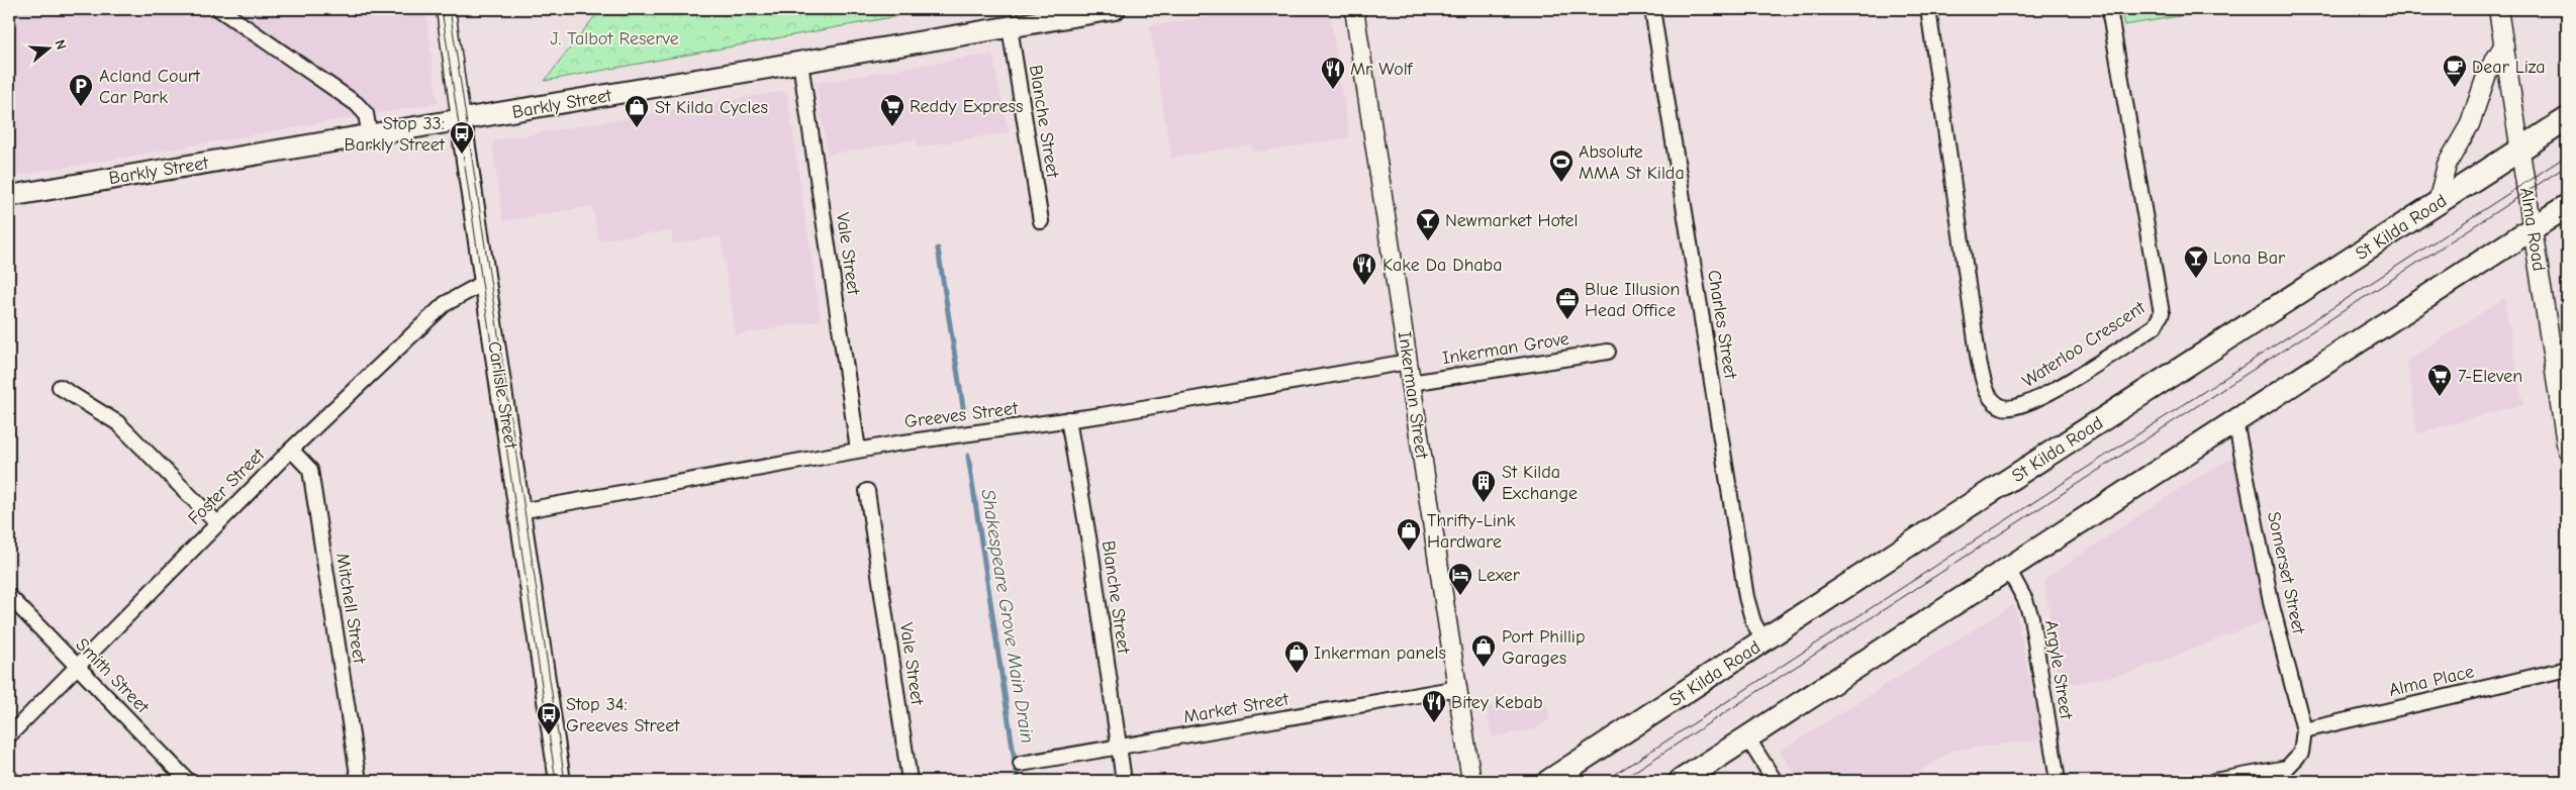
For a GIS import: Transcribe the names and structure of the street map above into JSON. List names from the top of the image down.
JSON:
{
  "streets": {
    "highway": ["St Kilda Road"],
    "main road": ["Barkly Street", "Carlisle Street"],
    "street": [
      "Blanche Street",
      "Alma Road",
      "Vale Street",
      "Charles Street",
      "Waterloo Crescent",
      "Inkerman Grove",
      "Inkerman Street",
      "Greeves Street",
      "Foster Street",
      "Somerset Street",
      "Mitchell Street",
      "Argyle Street",
      "Smith Street",
      "Alma Place",
      "Market Street"
    ]
  },
  "crossings": [
    ["Barkly Street", "Blanche Street"],
    ["Barkly Street", "Vale Street"],
    ["Barkly Street", "Carlisle Street"],
    ["Blanche Street", "Greeves Street"],
    ["Blanche Street", "Market Street"],
    ["St Kilda Road", "Alma Road"],
    ["St Kilda Road", "Charles Street"],
    ["Vale Street", "Greeves Street"],
    ["Inkerman Grove", "Inkerman Street"],
    ["Carlisle Street", "Greeves Street"],
    ["Carlisle Street", "Foster Street"],
    ["Inkerman Street", "Greeves Street"],
    ["Inkerman Street", "Market Street"],
    ["Foster Street", "Mitchell Street"],
    ["Foster Street", "Smith Street"],
    ["Somerset Street", "Alma Place"]
  ],
  "water": ["Shakespeare Grove Main Drain"],
  "parks": ["J. Talbot Reserve"],
  "places": {
    "cafe": ["Dear Liza"],
    "restaurant": ["Mr Wolf", "Kake Da Dhaba", "Bitey Kebab"],
    "parking": ["Acland Court Car Park"],
    "supermarket": ["Reddy Express", "7-Eleven"],
    "shop": [
      "St Kilda Cycles",
      "Thrifty-Link Hardware",
      "Port Phillip Garages",
      "Inkerman panels"
    ],
    "bus stop": ["Stop 33: Barkly Street", "Stop 34: Greeves Street"],
    "sports": ["Absolute MMA St Kilda"],
    "bar": ["Newmarket Hotel", "Lona Bar"],
    "office": ["Blue Illusion Head Office"],
    "building": ["St Kilda Exchange"],
    "hotel": ["Lexer"]
  },
  "north": "right"
}
